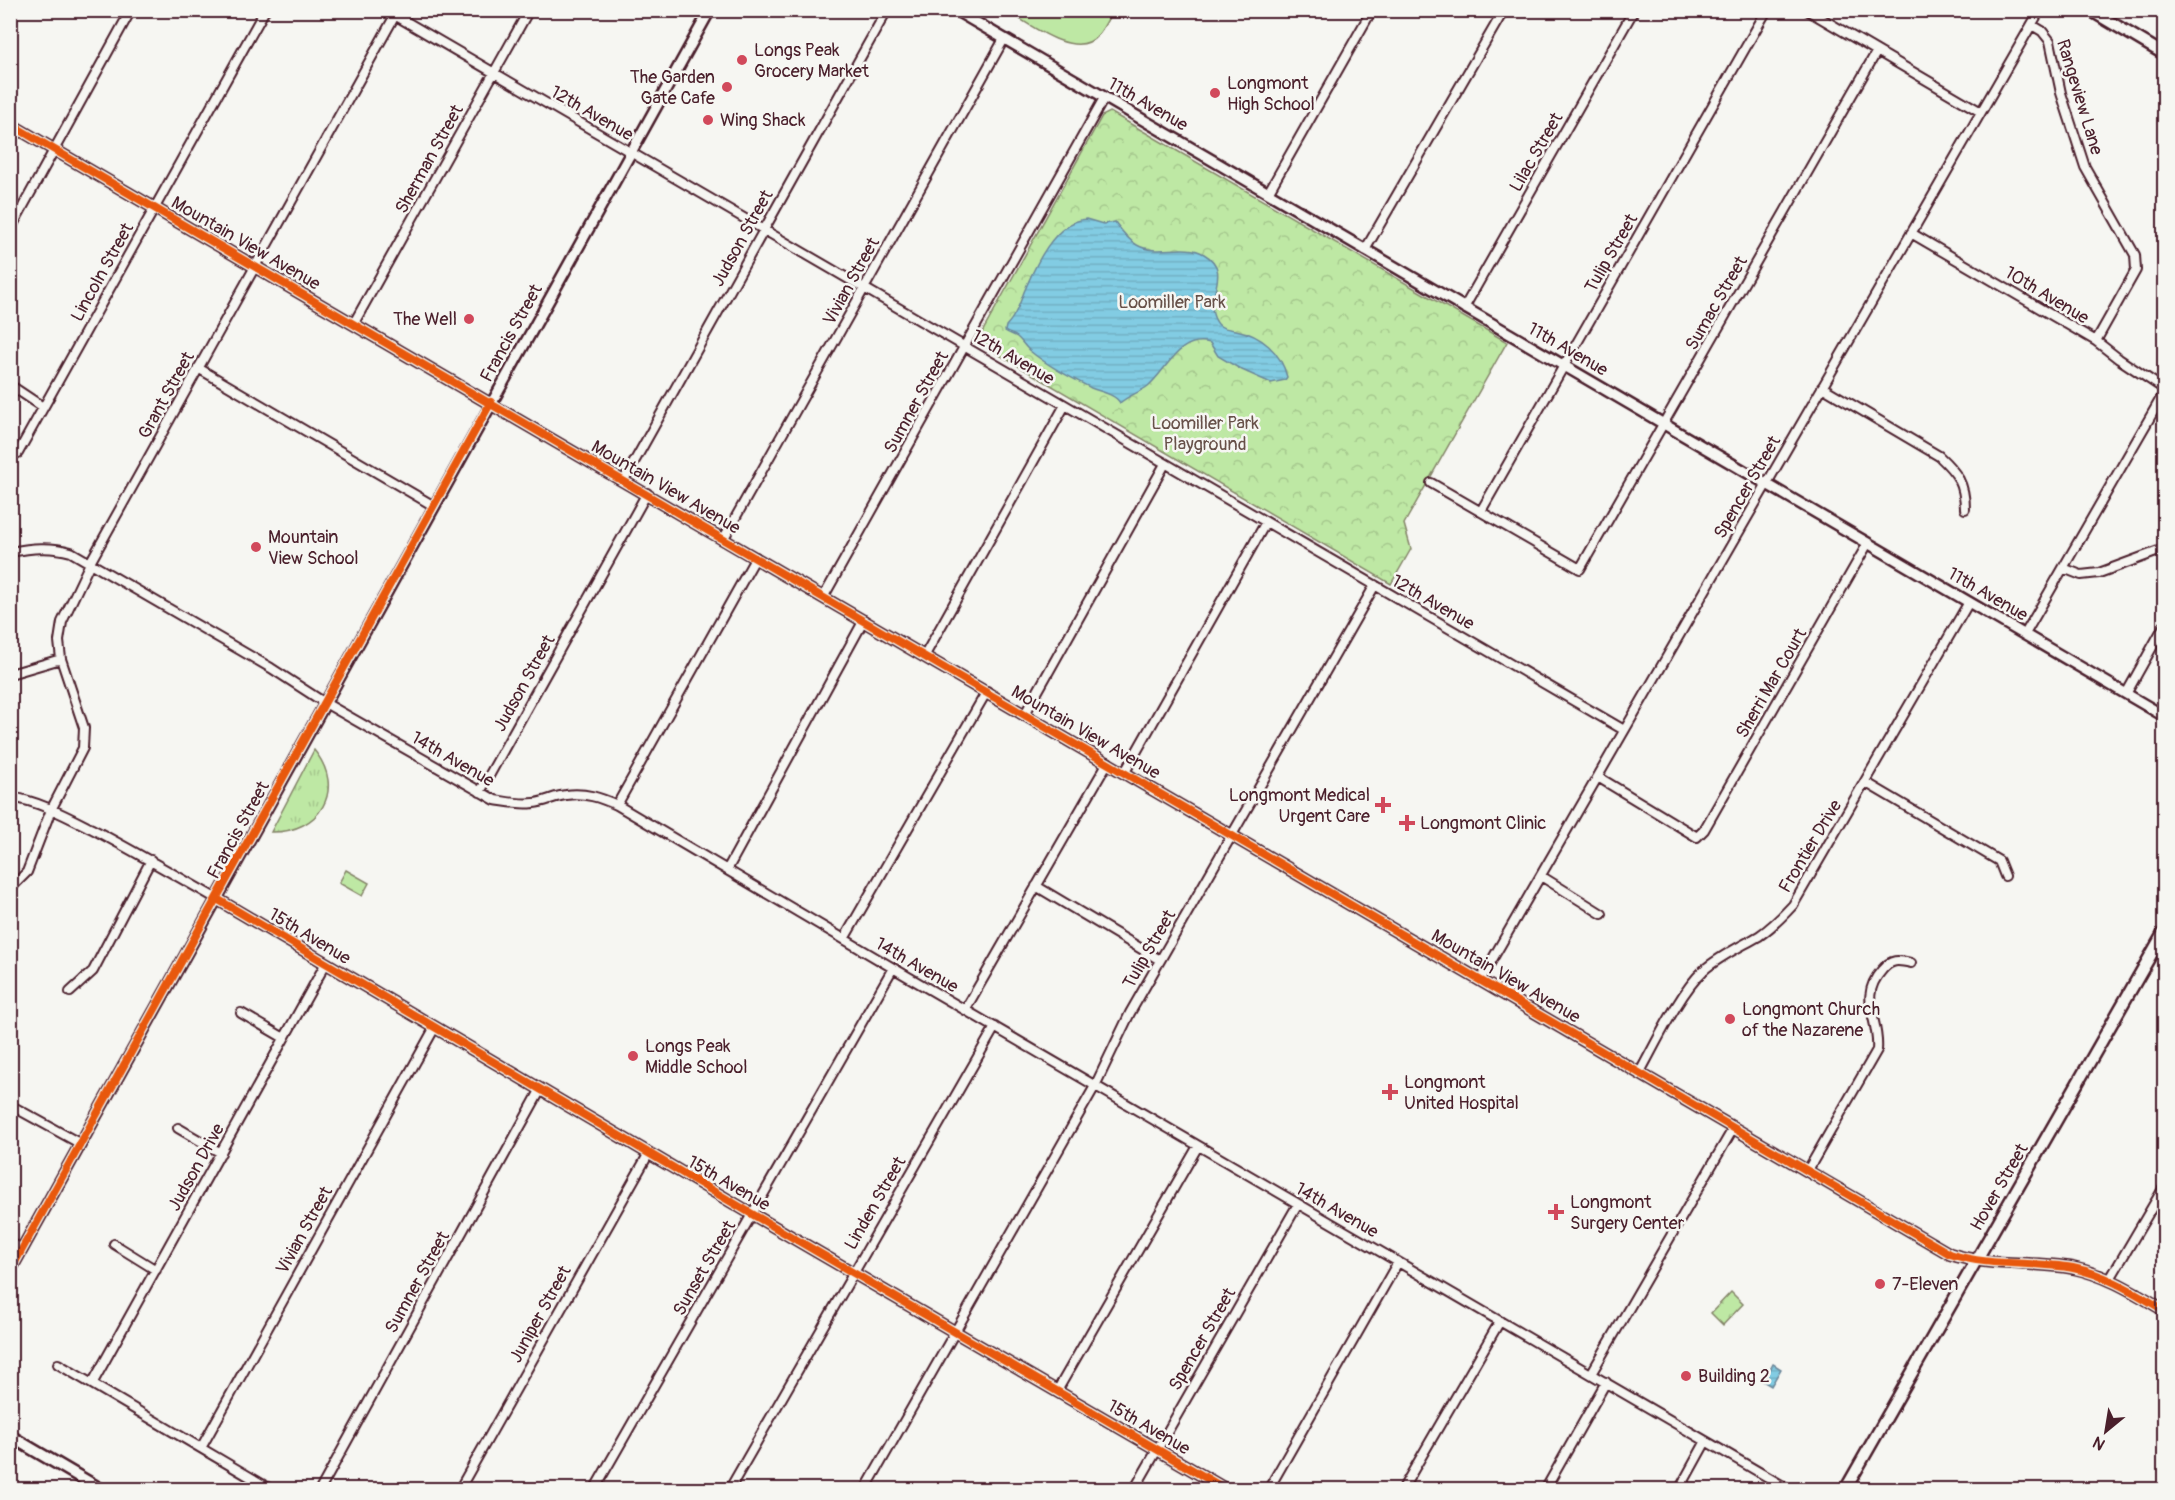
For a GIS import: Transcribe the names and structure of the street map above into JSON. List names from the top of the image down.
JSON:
{
  "streets": {
    "main road": ["Hover Street"],
    "street": [
      "Rangeview Lane",
      "11th Avenue",
      "12th Avenue",
      "Lilac Street",
      "Sherman Street",
      "Judson Street",
      "Mountain View Avenue",
      "Tulip Street",
      "Lincoln Street",
      "Vivian Street",
      "10th Avenue",
      "Sumac Street",
      "Francis Street",
      "Grant Street",
      "Sumner Street",
      "Spencer Street",
      "Sherri Mar Court",
      "14th Avenue",
      "Frontier Drive",
      "15th Avenue",
      "Judson Drive",
      "Linden Street",
      "Sunset Street",
      "Juniper Street"
    ]
  },
  "crossings": [
    ["Rangeview Lane", "10th Avenue"],
    ["Rangeview Lane", "Spencer Street"],
    ["11th Avenue", "Lilac Street"],
    ["11th Avenue", "Tulip Street"],
    ["11th Avenue", "Vivian Street"],
    ["11th Avenue", "Sumac Street"],
    ["11th Avenue", "Sumner Street"],
    ["11th Avenue", "Spencer Street"],
    ["11th Avenue", "Sherri Mar Court"],
    ["11th Avenue", "Frontier Drive"],
    ["12th Avenue", "Sherman Street"],
    ["12th Avenue", "Judson Street"],
    ["12th Avenue", "Tulip Street"],
    ["12th Avenue", "Vivian Street"],
    ["12th Avenue", "Francis Street"],
    ["12th Avenue", "Grant Street"],
    ["12th Avenue", "Sumner Street"],
    ["12th Avenue", "Spencer Street"],
    ["Sherman Street", "Mountain View Avenue"],
    ["Judson Street", "Mountain View Avenue"],
    ["Judson Street", "14th Avenue"],
    ["Mountain View Avenue", "Tulip Street"],
    ["Mountain View Avenue", "Lincoln Street"],
    ["Mountain View Avenue", "Vivian Street"],
    ["Mountain View Avenue", "Francis Street"],
    ["Mountain View Avenue", "Grant Street"],
    ["Mountain View Avenue", "Sumner Street"],
    ["Mountain View Avenue", "Spencer Street"],
    ["Mountain View Avenue", "Frontier Drive"],
    ["Mountain View Avenue", "Hover Street"],
    ["Tulip Street", "Sumac Street"],
    ["Tulip Street", "14th Avenue"],
    ["Tulip Street", "15th Avenue"],
    ["Vivian Street", "15th Avenue"],
    ["10th Avenue", "Spencer Street"],
    ["Francis Street", "14th Avenue"],
    ["Francis Street", "15th Avenue"],
    ["Grant Street", "14th Avenue"],
    ["Grant Street", "15th Avenue"],
    ["Sumner Street", "15th Avenue"],
    ["Spencer Street", "Sherri Mar Court"],
    ["Spencer Street", "14th Avenue"],
    ["Spencer Street", "15th Avenue"],
    ["14th Avenue", "Linden Street"],
    ["14th Avenue", "Sunset Street"],
    ["15th Avenue", "Judson Drive"],
    ["15th Avenue", "Linden Street"],
    ["15th Avenue", "Sunset Street"],
    ["15th Avenue", "Juniper Street"]
  ],
  "parks": ["Loomiller Park", "Loomiller Park Playground"],
  "places": {
    "other": [
      "Longs Peak Grocery Market",
      "The Garden Gate Cafe",
      "Longmont High School",
      "Wing Shack",
      "The Well",
      "Mountain View School",
      "Longmont Church of the Nazarene",
      "Longs Peak Middle School",
      "7-Eleven",
      "Building 2"
    ],
    "health": [
      "Longmont Medical Urgent Care",
      "Longmont Clinic",
      "Longmont United Hospital",
      "Longmont Surgery Center"
    ]
  },
  "north": "bottom left"
}
